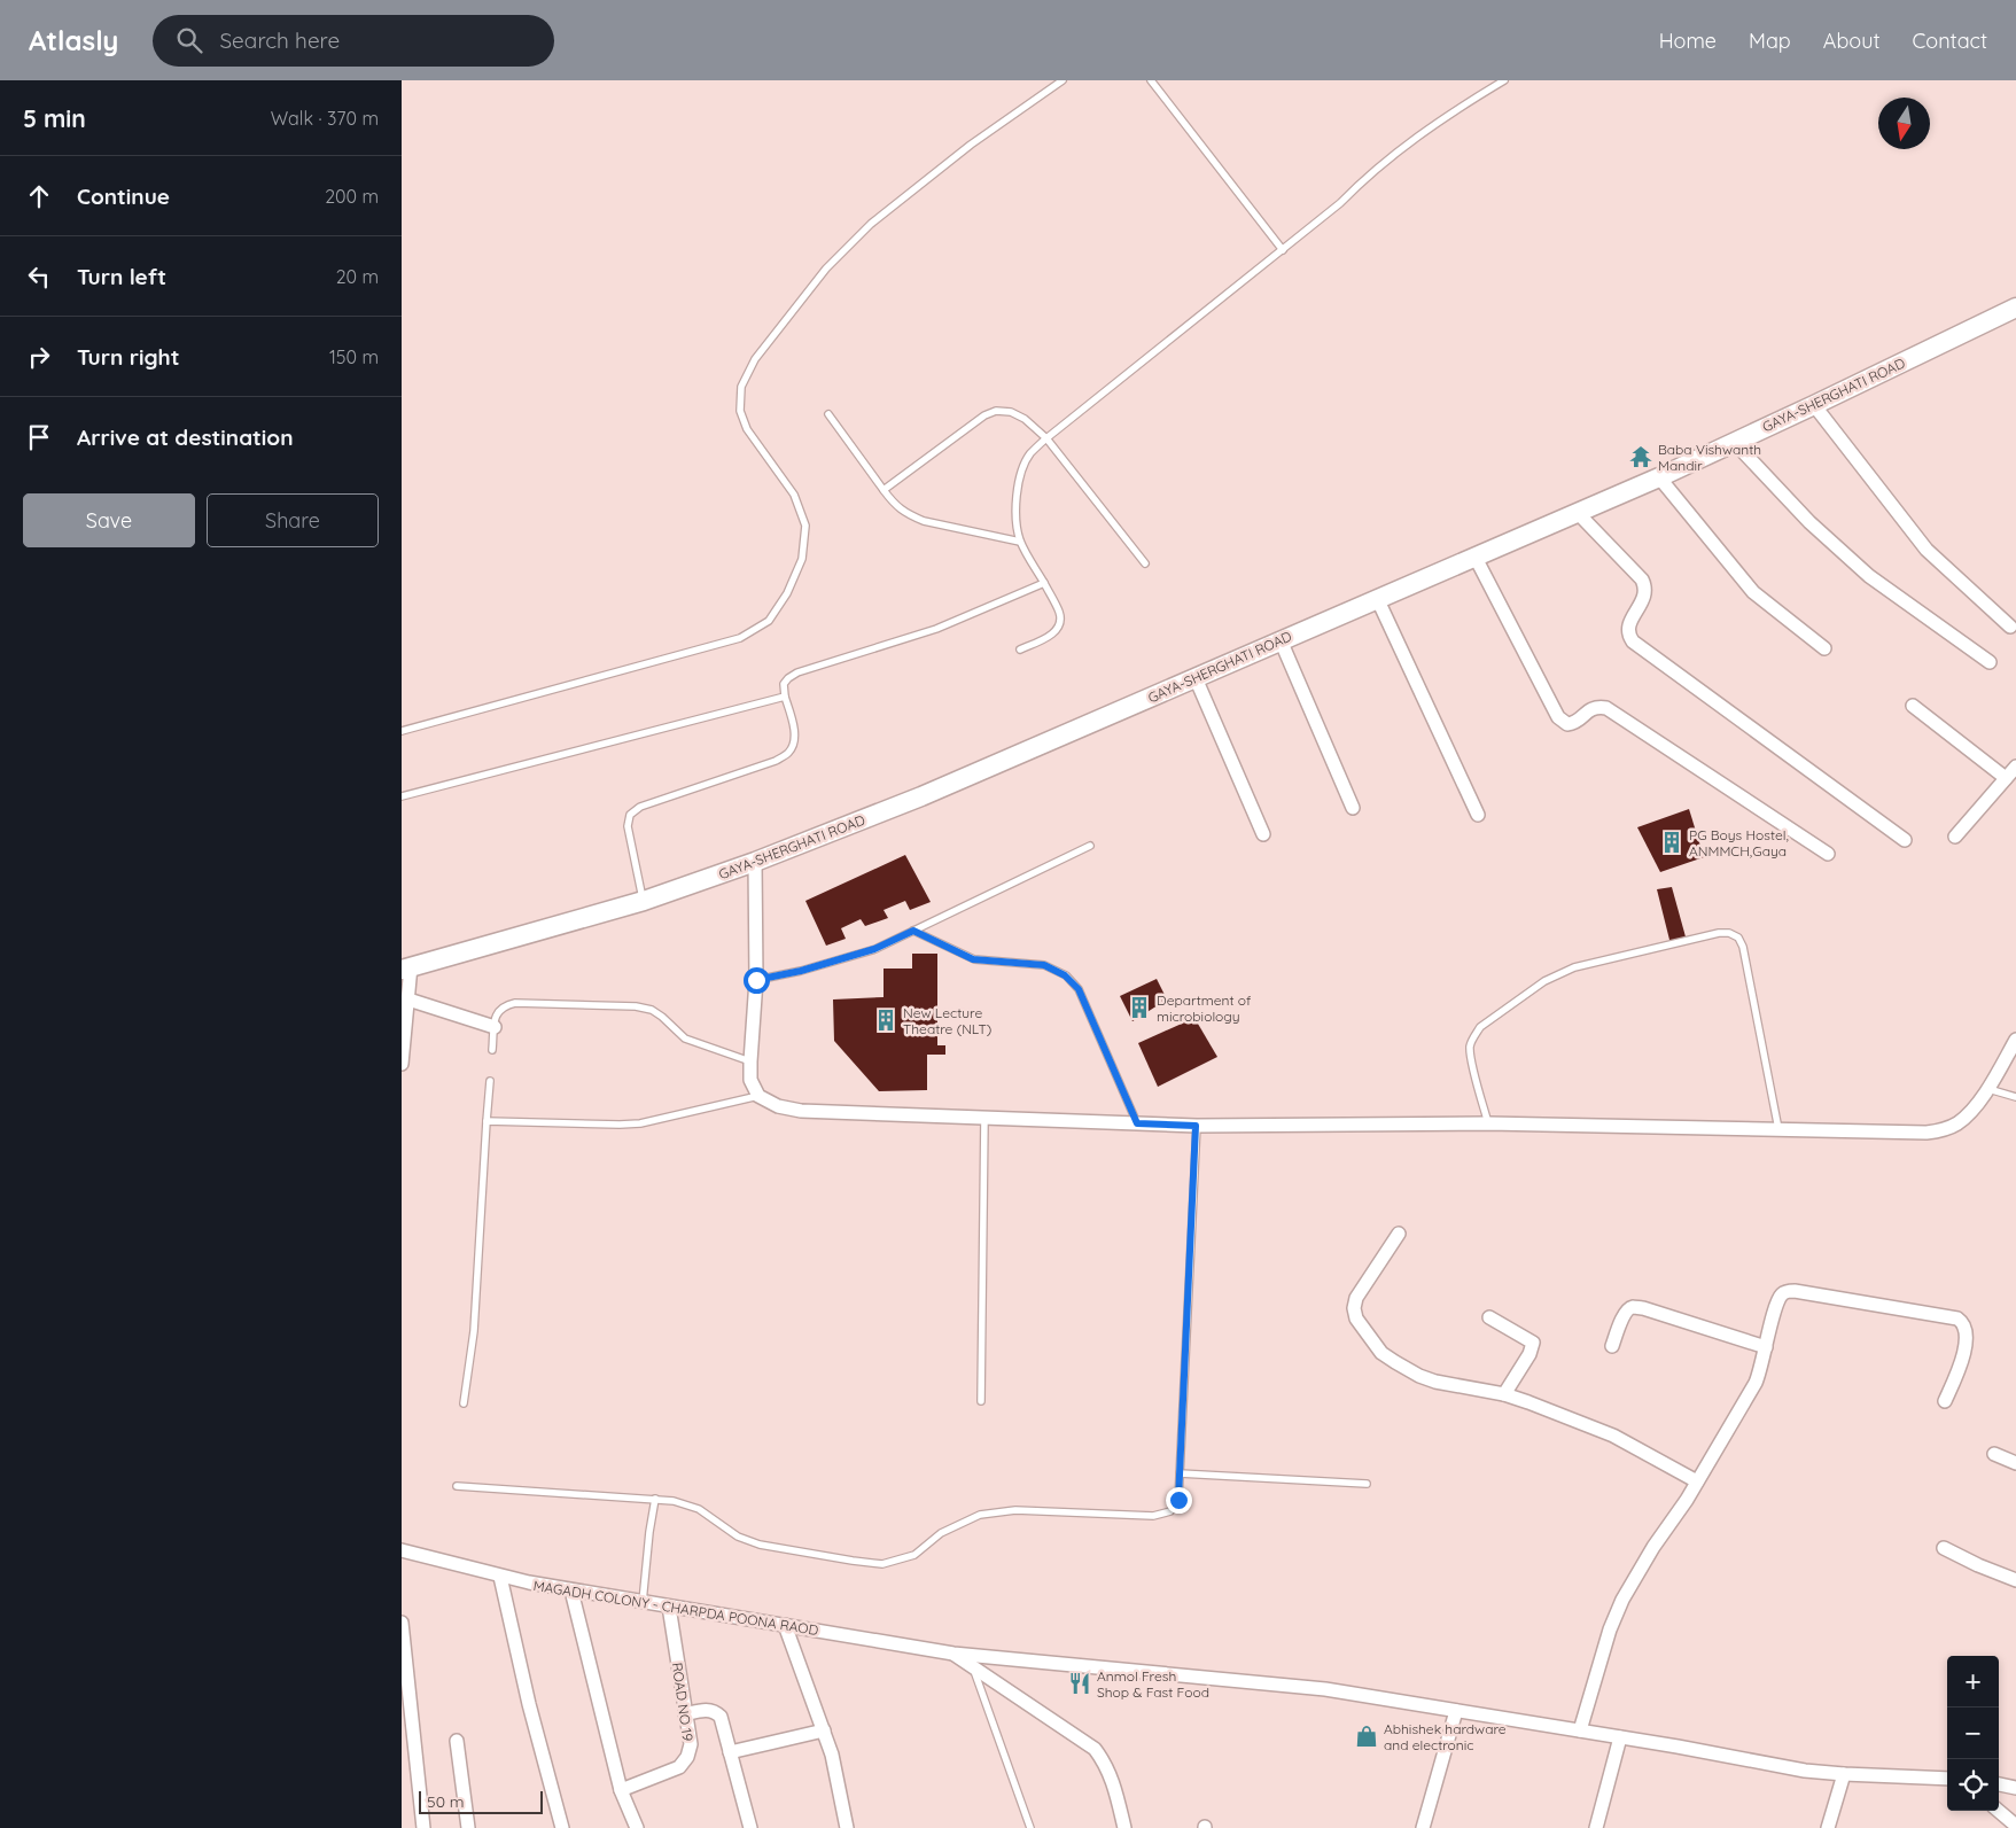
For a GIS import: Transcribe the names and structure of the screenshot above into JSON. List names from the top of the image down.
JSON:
{
  "streets": {
    "main road": ["GAYA-SHERGHATI ROAD"],
    "street": ["MAGADH COLONY - CHARPDA POONA RAOD", "ROAD NO 19"]
  },
  "crossings": [
    ["MAGADH COLONY - CHARPDA POONA RAOD", "ROAD NO 19"]
  ],
  "places": {
    "temple": ["Baba Vishwanth Mandir"],
    "building": ["PG Boys Hostel, ANMMCH,Gaya", "Department of microbiology", "New Lecture Theatre (NLT)"],
    "restaurant": ["Anmol Fresh Shop & Fast Food"],
    "shop": ["Abhishek hardware and electronic"]
  },
  "scale_bar": "50 m",
  "north": "bottom",
  "page": {
    "header": "Atlasly",
    "search": "Search here",
    "nav": [
      "Home",
      "Map",
      "About",
      "Contact"
    ],
    "heading": ["5 min", "Walk · 370 m"],
    "list": [
      ["Continue", "200 m"],
      ["Turn left", "20 m"],
      ["Turn right", "150 m"],
      "Arrive at destination"
    ],
    "buttons": ["Save", "Share"],
    "map_buttons": ["+", "−"],
    "scale": "50 m"
  }
}
